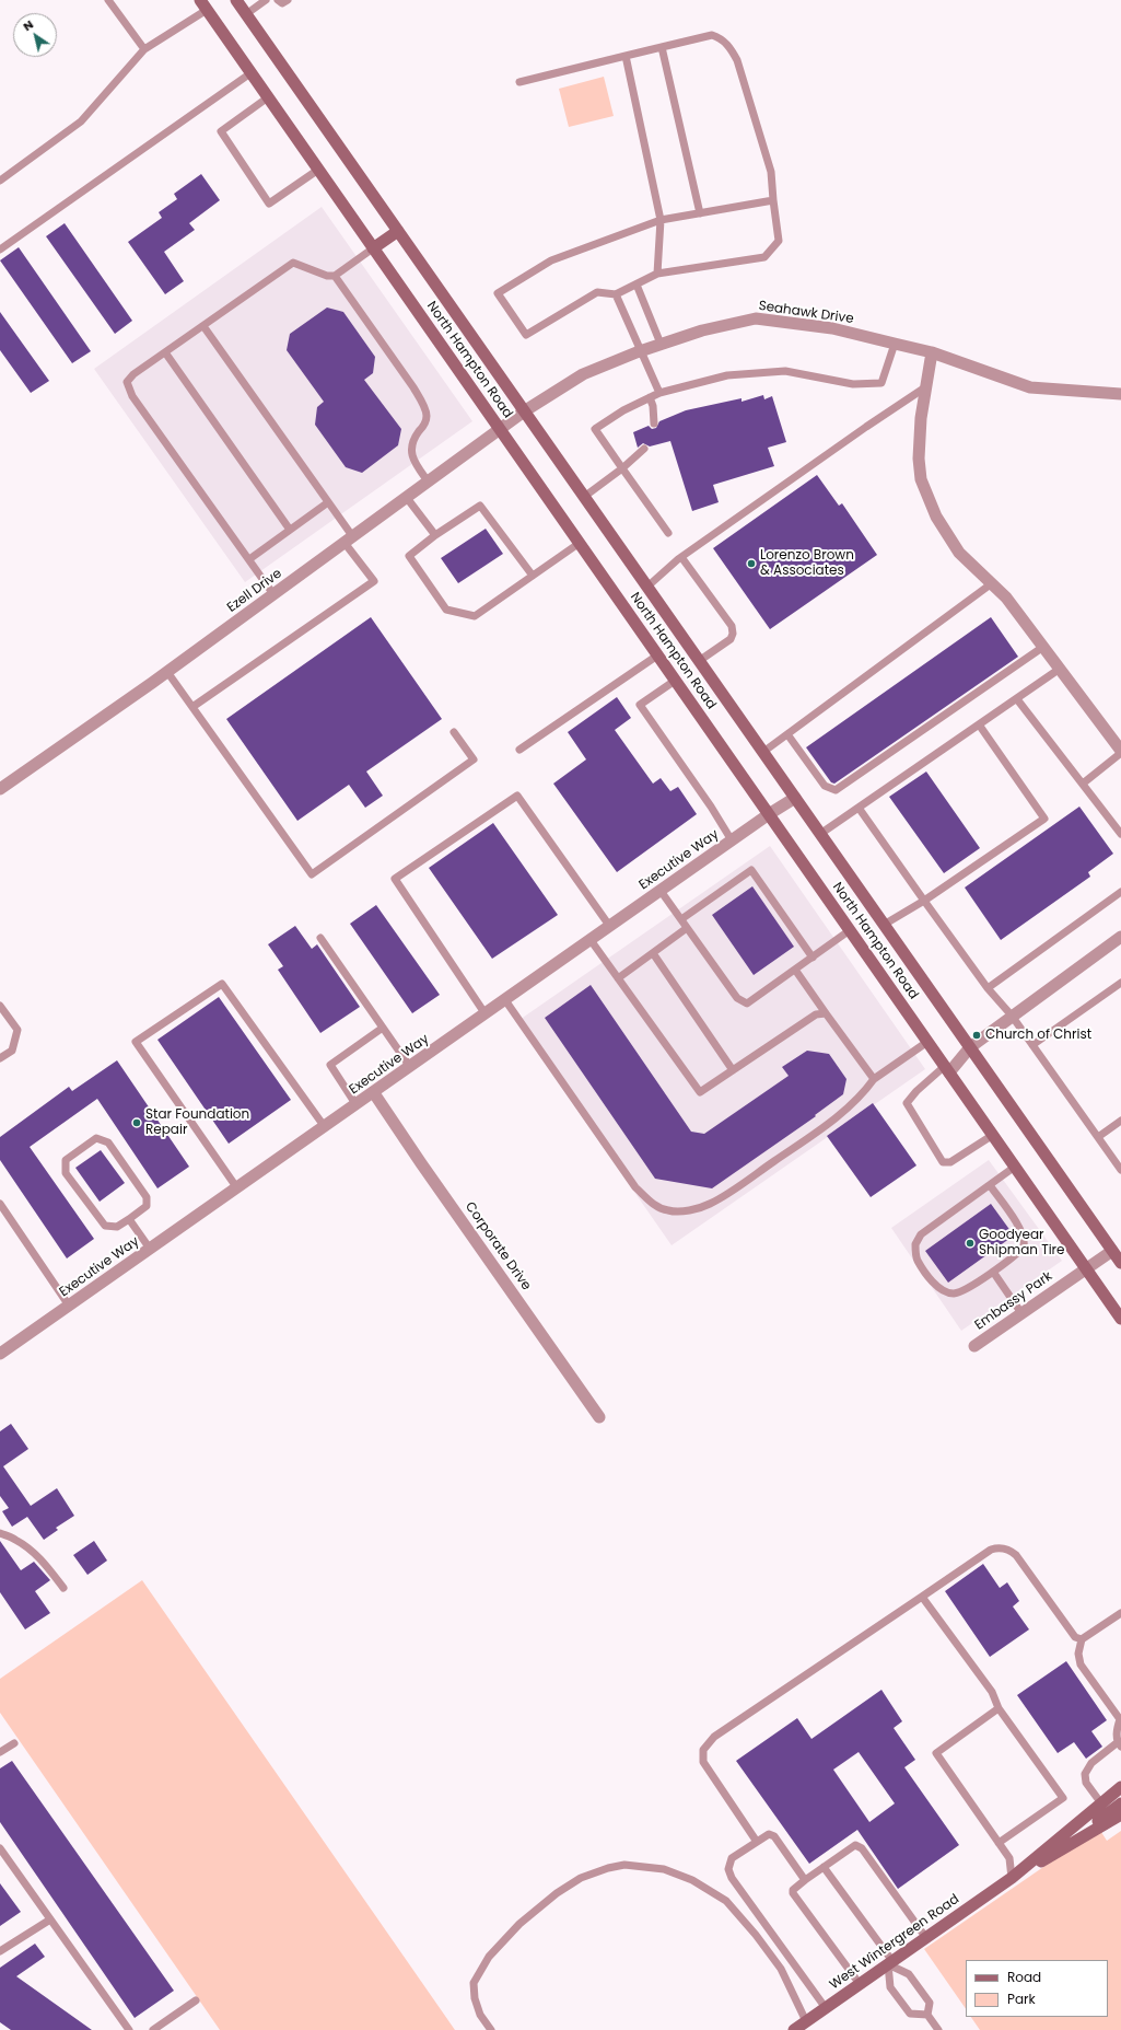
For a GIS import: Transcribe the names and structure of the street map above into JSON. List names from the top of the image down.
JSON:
{
  "streets": {
    "main road": ["North Hampton Road", "West Wintergreen Road"],
    "street": [
      "Seahawk Drive",
      "Ezell Drive",
      "Executive Way",
      "Corporate Drive",
      "Embassy Park"
    ]
  },
  "crossings": [
    ["Seahawk Drive", "North Hampton Road"],
    ["Seahawk Drive", "Ezell Drive"],
    ["North Hampton Road", "Ezell Drive"],
    ["North Hampton Road", "Executive Way"],
    ["North Hampton Road", "Embassy Park"],
    ["Executive Way", "Corporate Drive"]
  ],
  "places": [
    "Lorenzo Brown & Associates",
    "Church of Christ",
    "Star Foundation Repair",
    "Goodyear Shipman Tire"
  ],
  "legend": ["Road", "Park"],
  "north": "top left"
}
